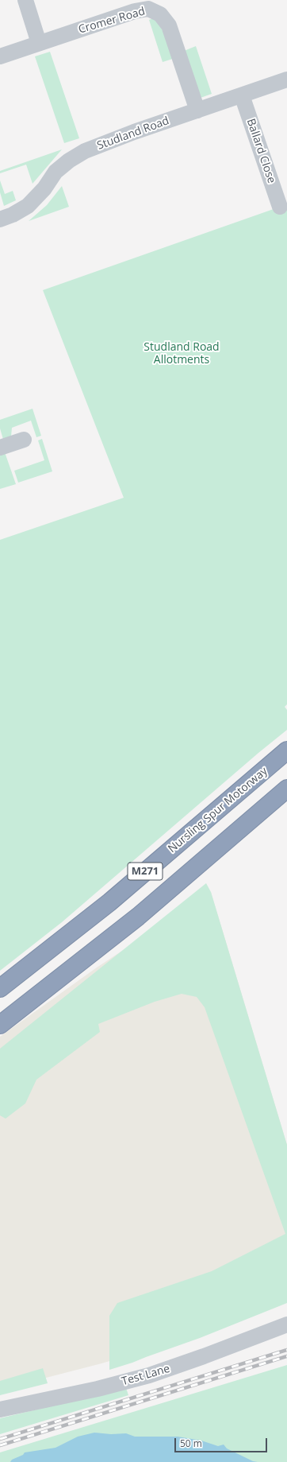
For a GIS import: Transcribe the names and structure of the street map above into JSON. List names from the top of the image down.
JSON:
{
  "streets": {
    "highway": ["Nursling Spur Motorway", "M271"],
    "street": [
      "Cromer Road",
      "Studland Road",
      "Ballard Close",
      "Test Lane"
    ]
  },
  "crossings": [
    ["Cromer Road", "Studland Road"],
    ["Studland Road", "Ballard Close"]
  ],
  "parks": ["Studland Road Allotments"],
  "scale_bar": "50 m"
}
